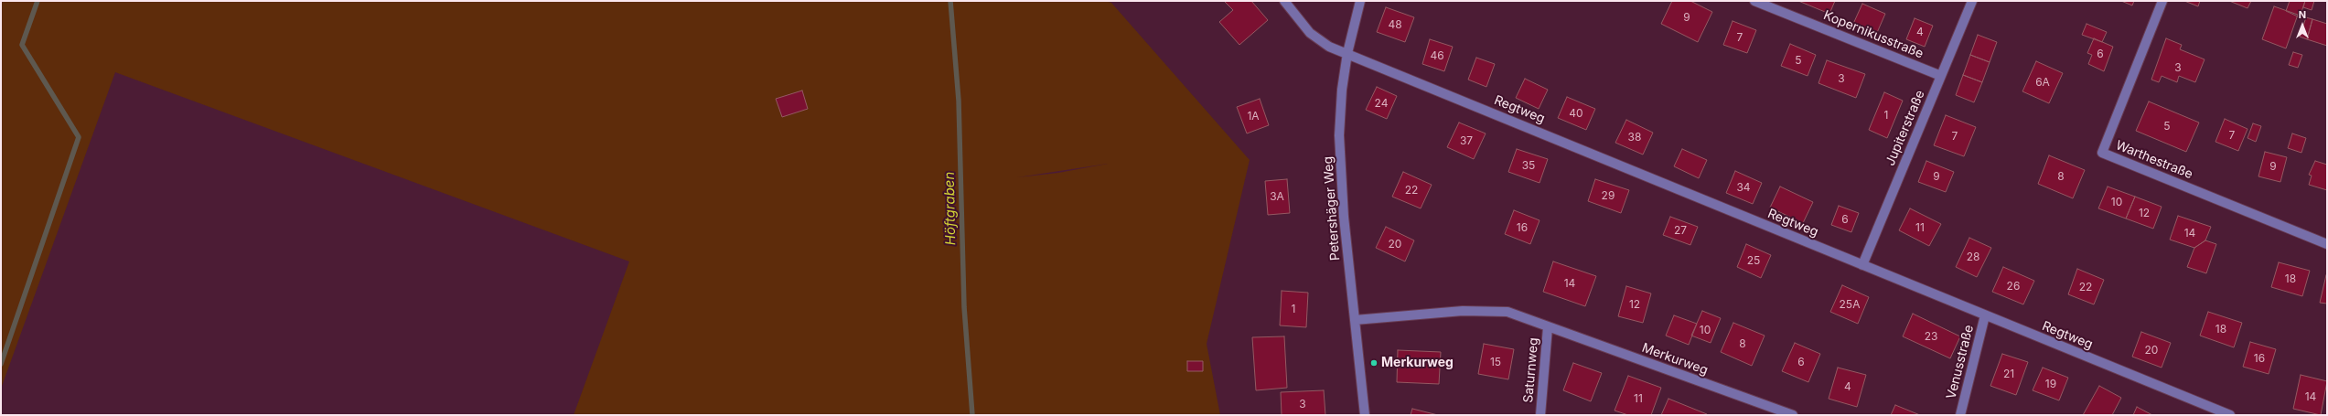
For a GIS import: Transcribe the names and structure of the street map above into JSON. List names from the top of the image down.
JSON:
{
  "streets": {
    "street": [
      "Kopernikusstraße",
      "Regtweg",
      "Jupiterstraße",
      "Warthestraße",
      "Petershäger Weg",
      "Merkurweg",
      "Venusstraße",
      "Saturnweg"
    ]
  },
  "crossings": [
    ["Kopernikusstraße", "Jupiterstraße"],
    ["Regtweg", "Jupiterstraße"],
    ["Regtweg", "Petershäger Weg"],
    ["Regtweg", "Venusstraße"],
    ["Petershäger Weg", "Merkurweg"],
    ["Merkurweg", "Saturnweg"]
  ],
  "water": ["Höftgraben"],
  "places": ["Merkurweg"],
  "house_numbers": [
    "9",
    "48",
    "4",
    "7",
    "6",
    "46",
    "5",
    "3",
    "3",
    "6A",
    "24",
    "40",
    "1",
    "1A",
    "5",
    "7",
    "7",
    "38",
    "37",
    "35",
    "9",
    "9",
    "8",
    "34",
    "22",
    "29",
    "3A",
    "10",
    "12",
    "6",
    "16",
    "11",
    "27",
    "14",
    "20",
    "28",
    "25",
    "18",
    "14",
    "26",
    "22",
    "12",
    "25A",
    "1",
    "18",
    "10",
    "23",
    "8",
    "20",
    "16",
    "15",
    "6",
    "21",
    "19",
    "4",
    "14",
    "11",
    "3"
  ],
  "north": "top"
}
